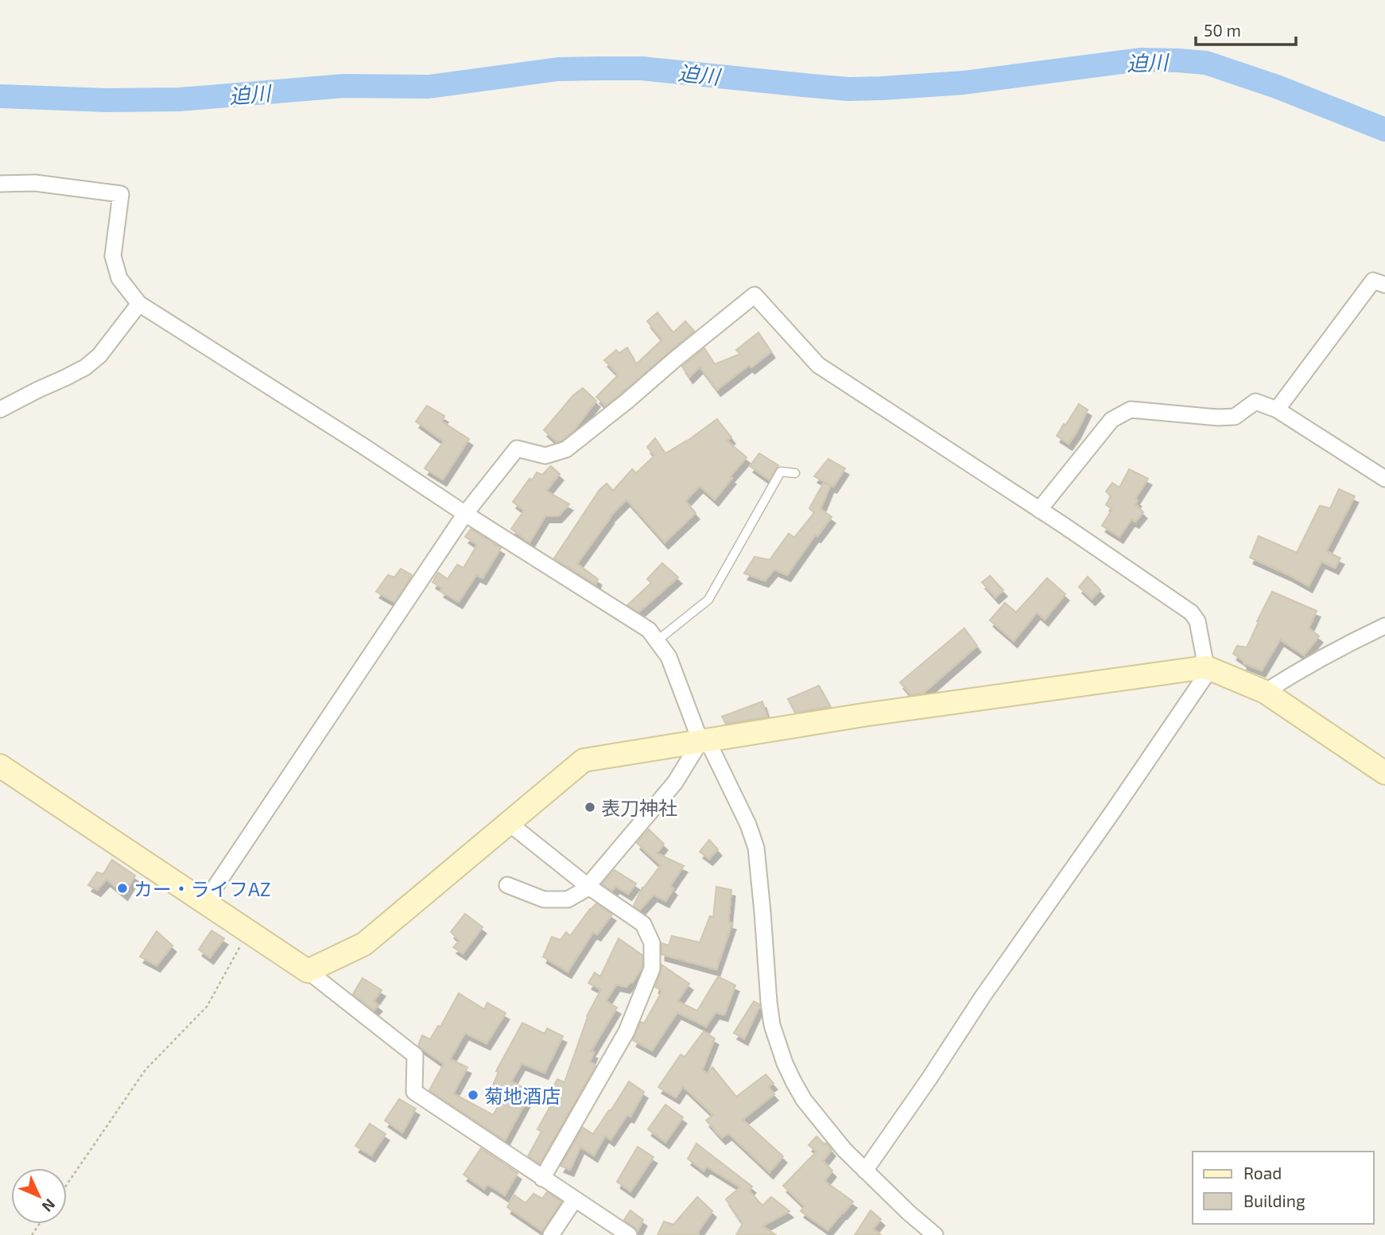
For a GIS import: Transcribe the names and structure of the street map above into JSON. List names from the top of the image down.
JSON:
{
  "water": ["迫川"],
  "places": ["表刀神社", "カー・ライフAZ", "菊地酒店"],
  "legend": ["Road", "Building"],
  "scale_bar": "50 m",
  "north": "bottom right"
}
